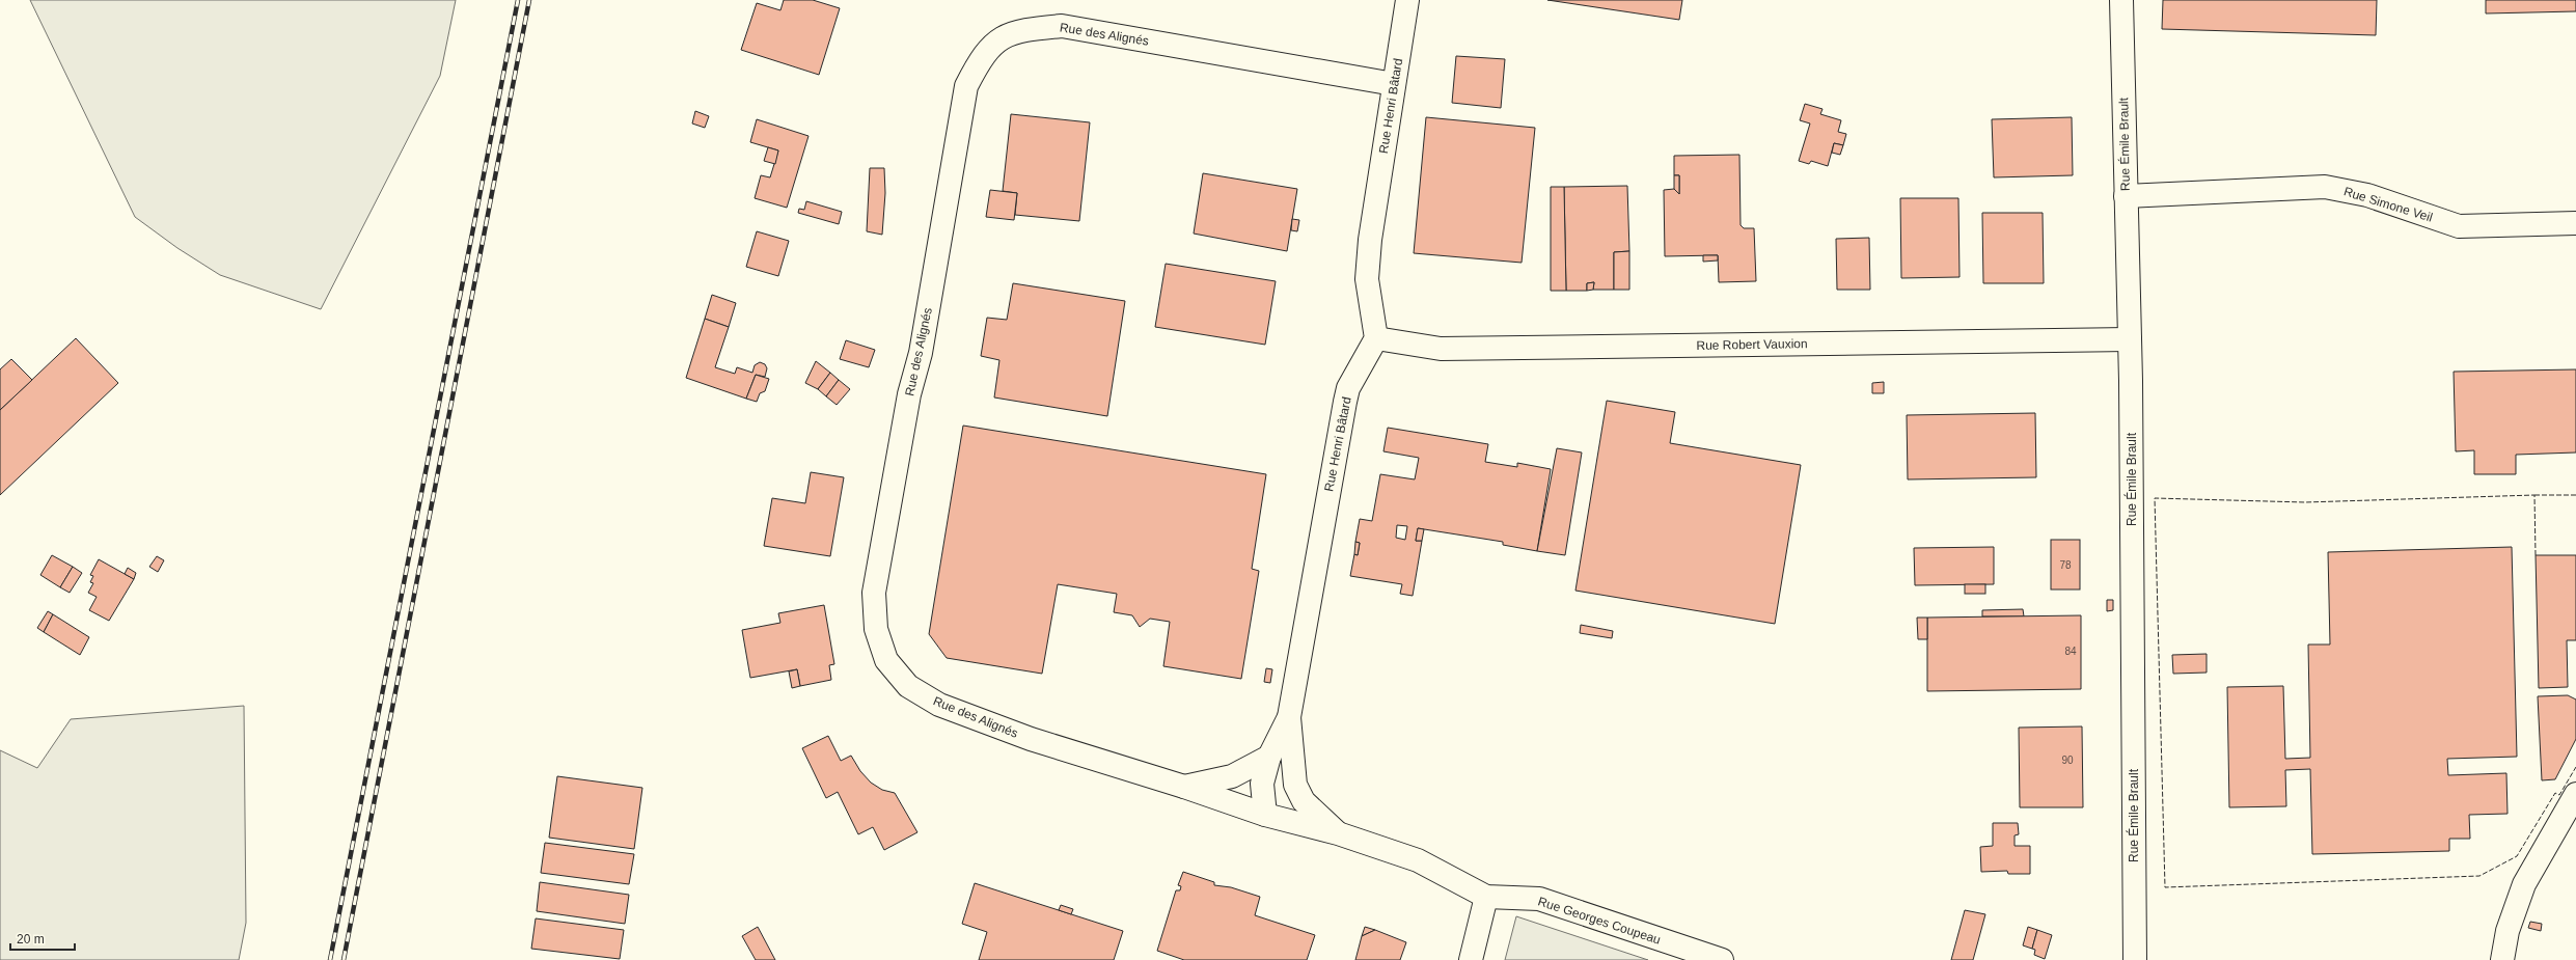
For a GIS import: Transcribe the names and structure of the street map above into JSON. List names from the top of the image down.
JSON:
{
  "streets": {
    "street": [
      "Rue des Alignés",
      "Rue Henri Bâtard",
      "Rue Émile Brault",
      "Rue Simone Veil",
      "Rue Robert Vauxion",
      "Rue Georges Coupeau"
    ]
  },
  "crossings": [
    ["Rue des Alignés", "Rue Henri Bâtard"],
    ["Rue des Alignés", "Rue Georges Coupeau"],
    ["Rue Henri Bâtard", "Rue Robert Vauxion"],
    ["Rue Henri Bâtard", "Rue Georges Coupeau"],
    ["Rue Émile Brault", "Rue Simone Veil"],
    ["Rue Émile Brault", "Rue Robert Vauxion"]
  ],
  "house_numbers": ["78", "84", "90"],
  "scale_bar": "20 m"
}
